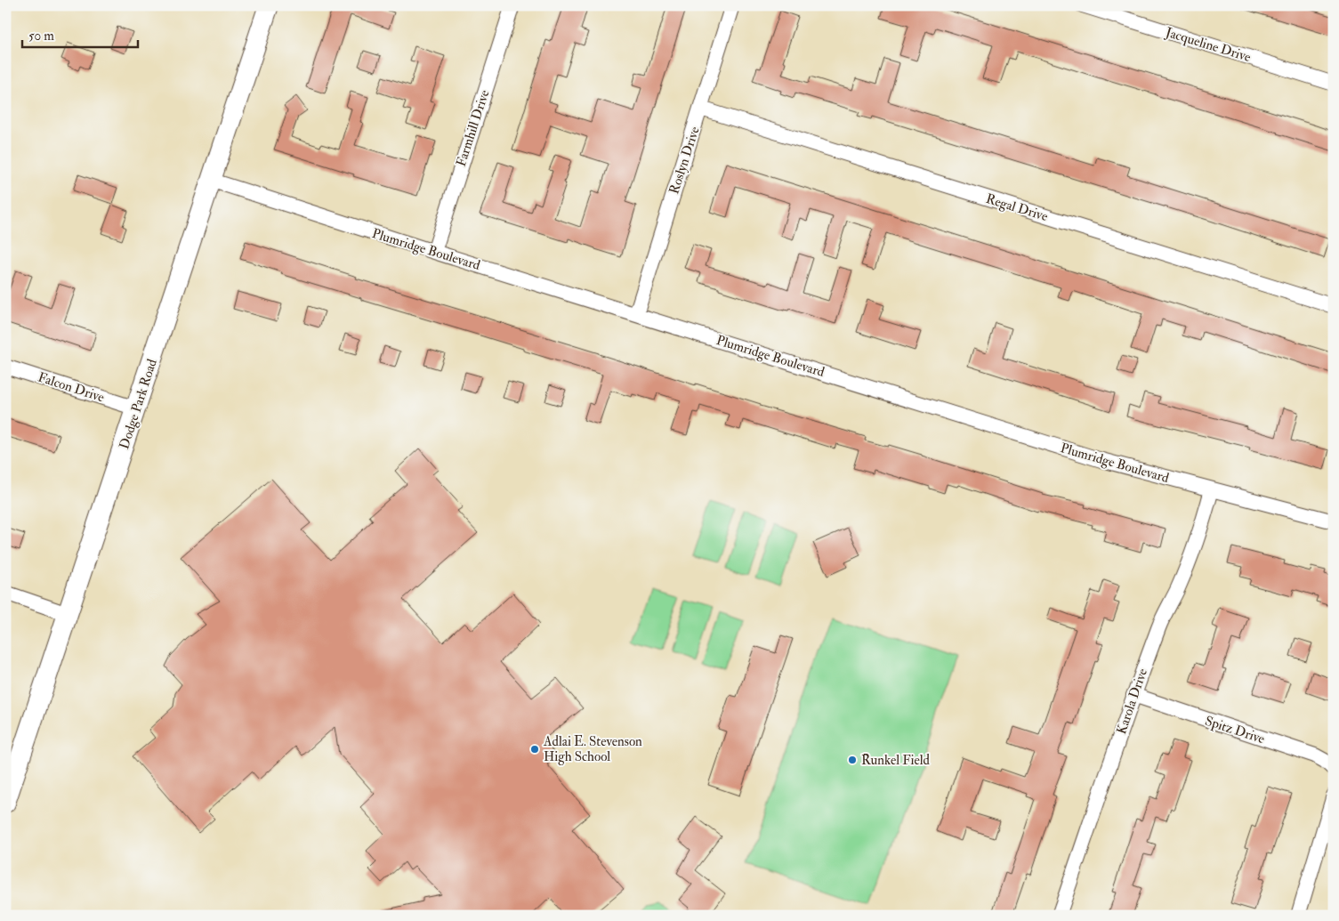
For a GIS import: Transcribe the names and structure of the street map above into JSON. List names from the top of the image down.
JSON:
{
  "streets": {
    "street": [
      "Jacqueline Drive",
      "Farmhill Drive",
      "Roslyn Drive",
      "Regal Drive",
      "Plumridge Boulevard",
      "Falcon Drive",
      "Dodge Park Road",
      "Karola Drive",
      "Spitz Drive"
    ]
  },
  "crossings": [
    ["Farmhill Drive", "Plumridge Boulevard"],
    ["Roslyn Drive", "Regal Drive"],
    ["Roslyn Drive", "Plumridge Boulevard"],
    ["Plumridge Boulevard", "Dodge Park Road"],
    ["Plumridge Boulevard", "Karola Drive"],
    ["Falcon Drive", "Dodge Park Road"],
    ["Karola Drive", "Spitz Drive"]
  ],
  "places": ["Adlai E. Stevenson High School", "Runkel Field"],
  "scale_bar": "50 m"
}
